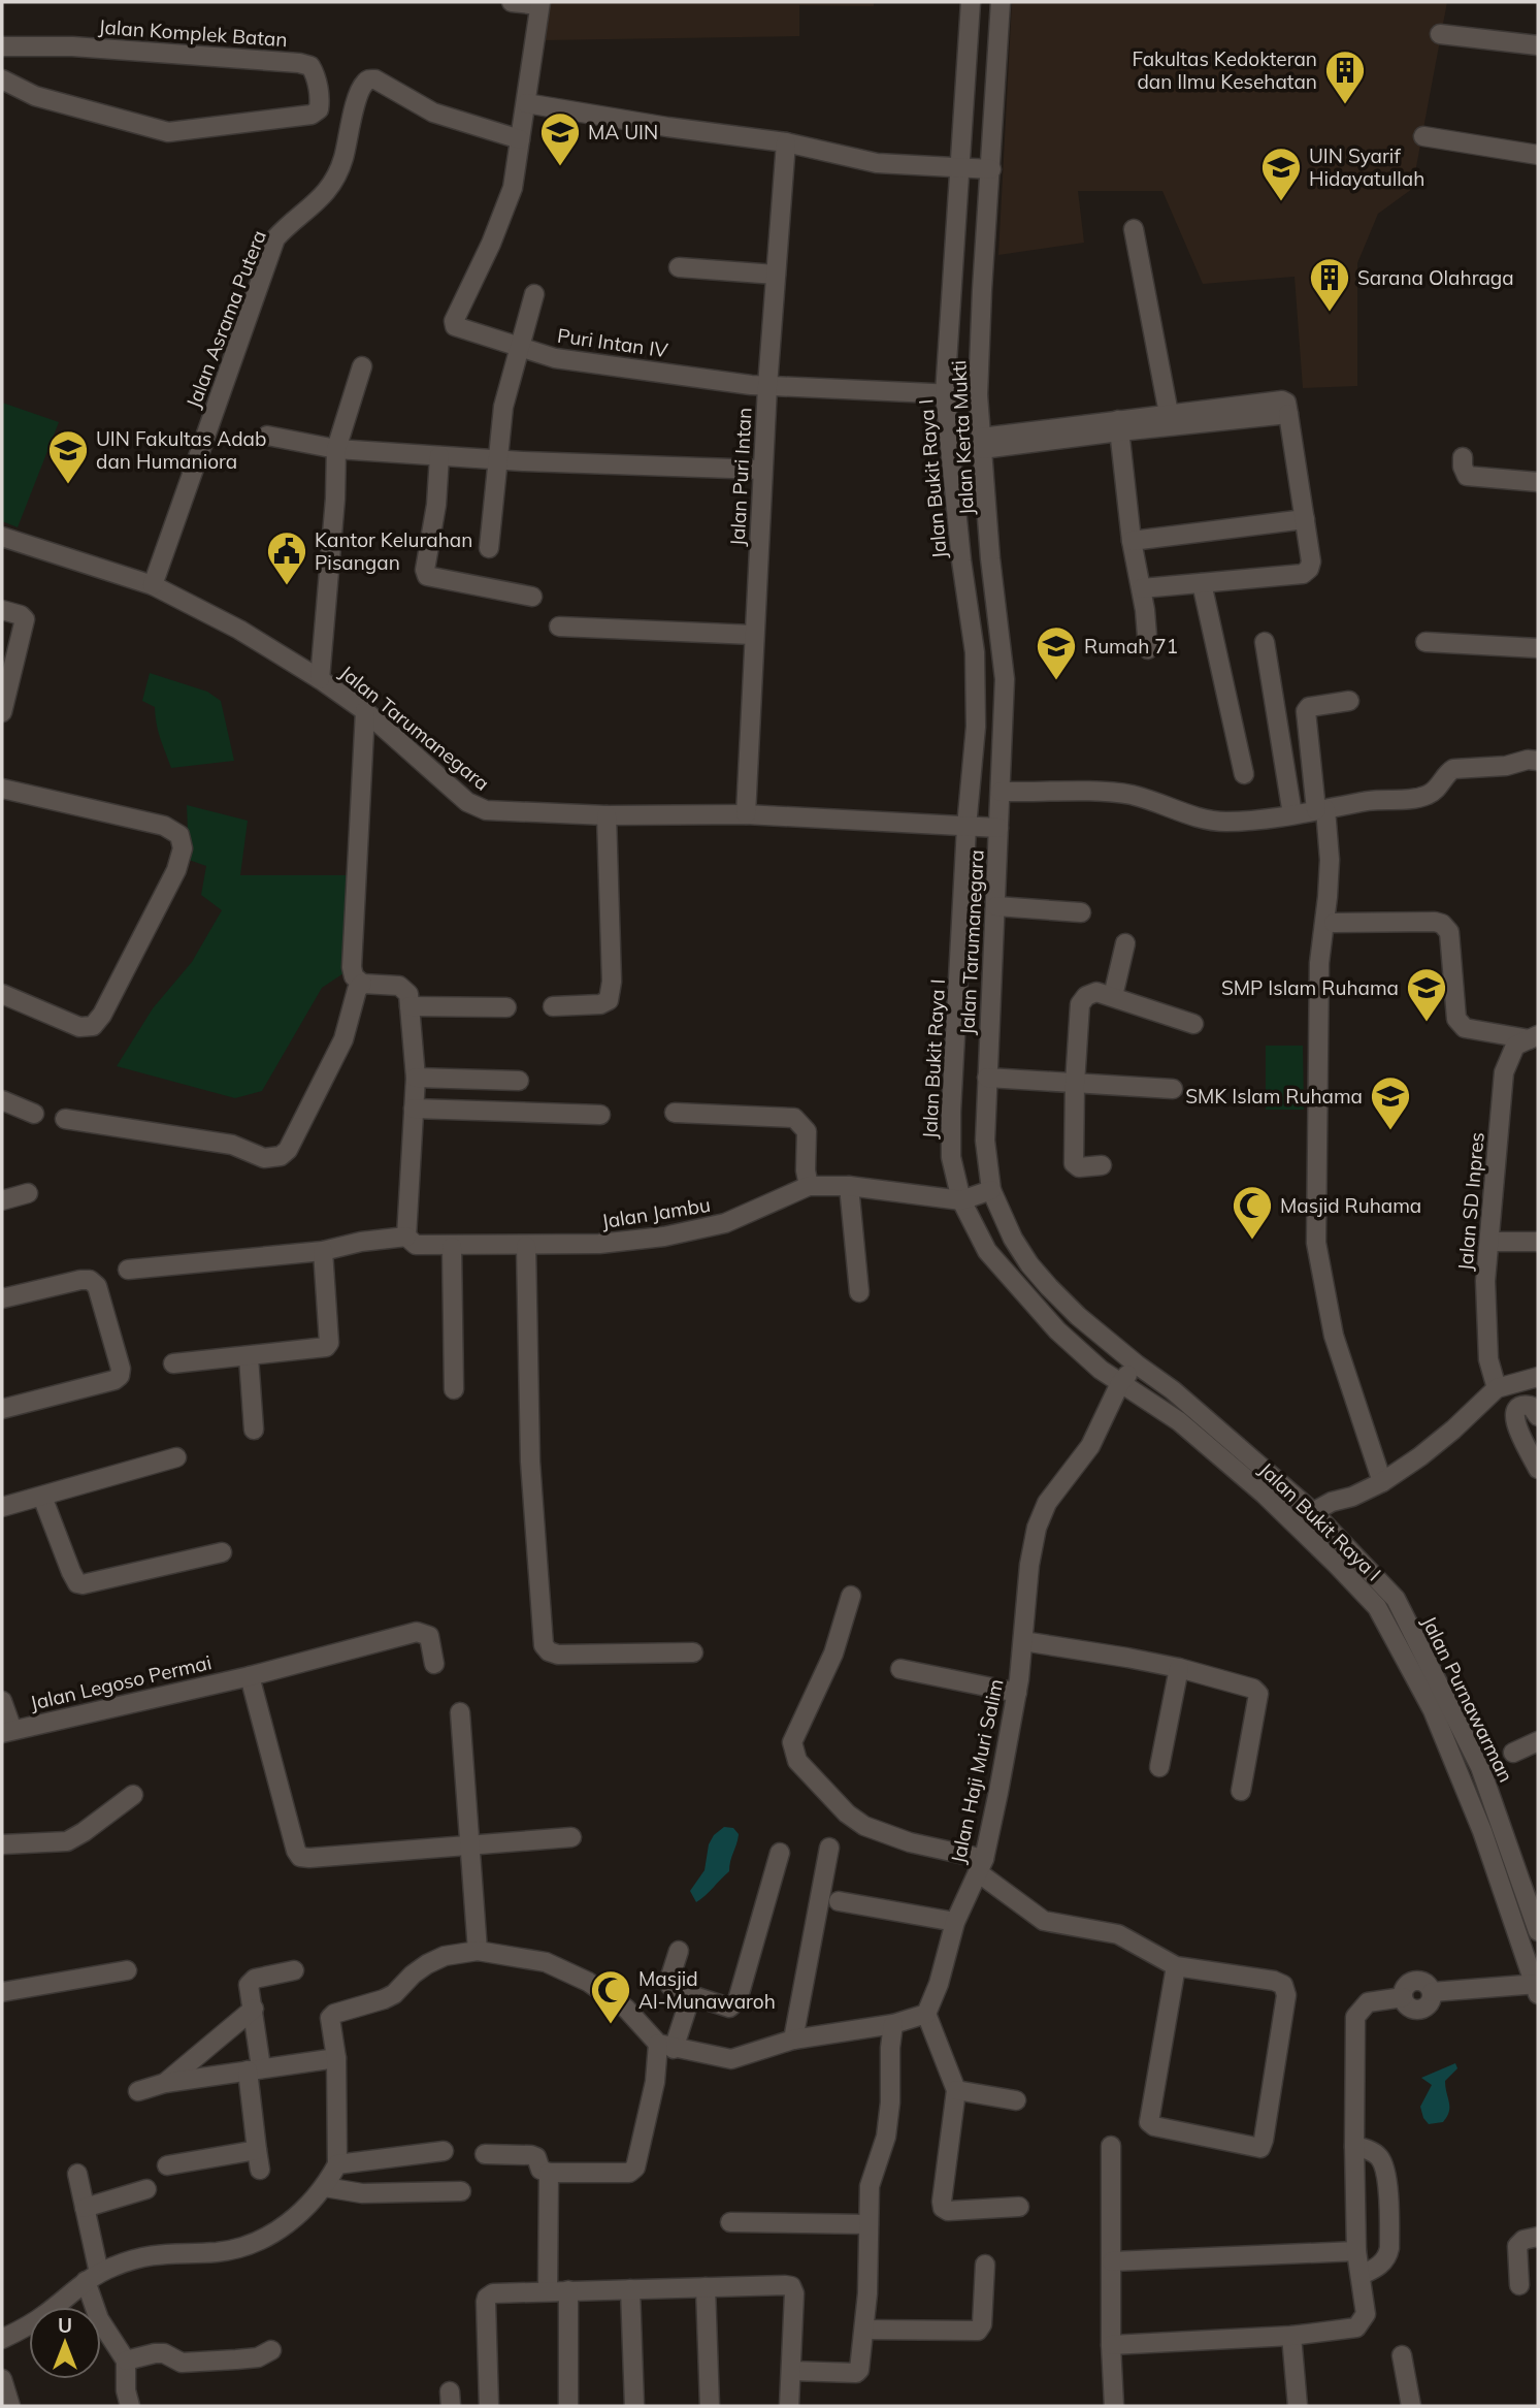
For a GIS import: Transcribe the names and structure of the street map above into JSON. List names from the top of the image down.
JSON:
{
  "streets": {
    "street": [
      "Jalan Komplek Batan",
      "Jalan Asrama Putera",
      "Puri Intan IV",
      "Jalan Kerta Mukti",
      "Jalan Puri Intan",
      "Jalan Bukit Raya I",
      "Jalan Tarumanegara",
      "Jalan SD Inpres",
      "Jalan Jambu",
      "Jalan Legoso Permai",
      "Jalan Purnawarman",
      "Jalan Haji Muri Salim"
    ]
  },
  "crossings": [
    ["Jalan Asrama Putera", "Puri Intan IV"],
    ["Jalan Asrama Putera", "Jalan Tarumanegara"],
    ["Puri Intan IV", "Jalan Kerta Mukti"],
    ["Puri Intan IV", "Jalan Puri Intan"],
    ["Puri Intan IV", "Jalan Bukit Raya I"],
    ["Jalan Kerta Mukti", "Jalan Bukit Raya I"],
    ["Jalan Kerta Mukti", "Jalan Tarumanegara"],
    ["Jalan Puri Intan", "Jalan Tarumanegara"],
    ["Jalan Bukit Raya I", "Jalan Tarumanegara"],
    ["Jalan Bukit Raya I", "Jalan Jambu"],
    ["Jalan Bukit Raya I", "Jalan Haji Muri Salim"],
    ["Jalan Tarumanegara", "Jalan Jambu"],
    ["Jalan Tarumanegara", "Jalan Purnawarman"],
    ["Jalan Tarumanegara", "Jalan Haji Muri Salim"]
  ],
  "places": {
    "building": ["Fakultas Kedokteran dan Ilmu Kesehatan", "Sarana Olahraga"],
    "school or university": [
      "MA UIN",
      "UIN Syarif Hidayatullah",
      "UIN Fakultas Adab dan Humaniora",
      "Rumah 71",
      "SMP Islam Ruhama",
      "SMK Islam Ruhama"
    ],
    "public building": ["Kantor Kelurahan Pisangan"],
    "mosque": ["Masjid Ruhama", "Masjid Al-Munawaroh"]
  },
  "north": "top"
}
